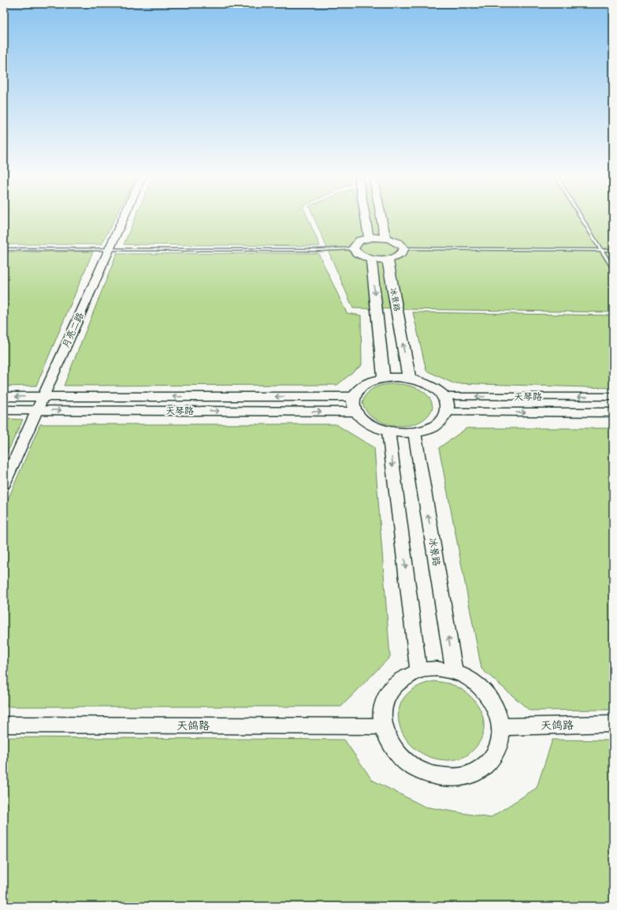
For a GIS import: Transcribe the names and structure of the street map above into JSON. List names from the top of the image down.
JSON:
{
  "streets": {
    "main road": ["冰景路", "天琴路"],
    "street": ["月亮二路", "天鸽路"]
  },
  "crossings": [
    ["冰景路", "天琴路"],
    ["月亮二路", "天琴路"]
  ]
}
